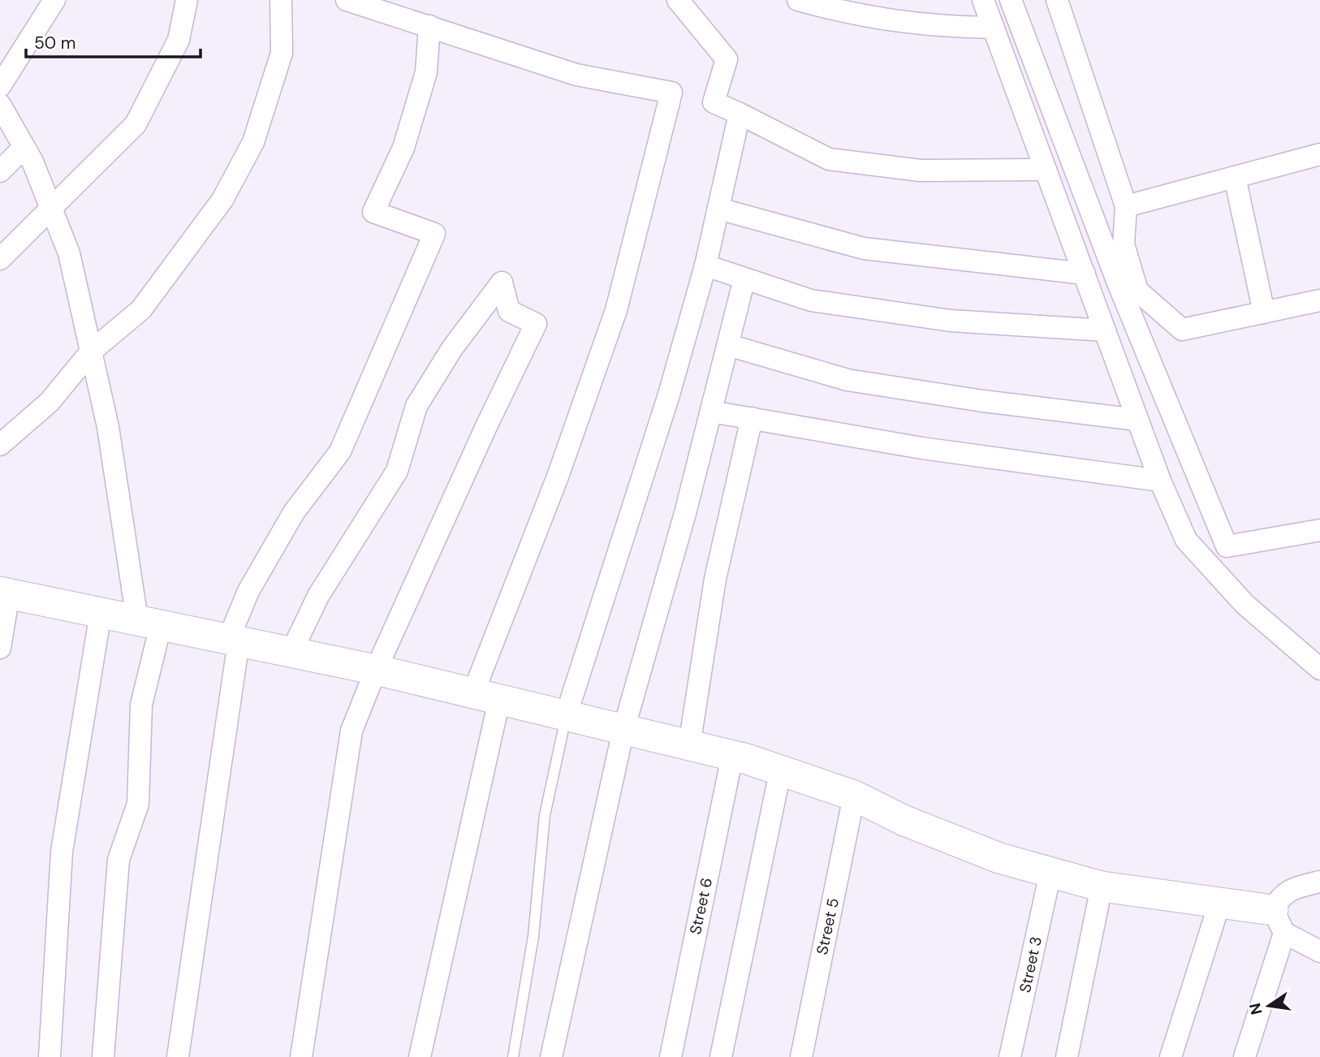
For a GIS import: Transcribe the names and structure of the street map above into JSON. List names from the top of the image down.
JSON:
{
  "streets": {
    "street": ["Street 6", "Street 5", "Street 3"]
  },
  "scale_bar": "50 m",
  "north": "left"
}
